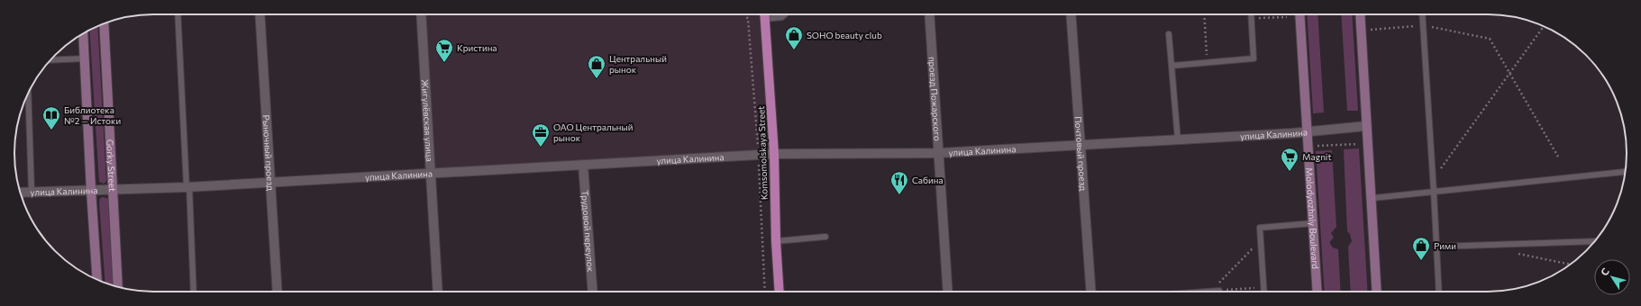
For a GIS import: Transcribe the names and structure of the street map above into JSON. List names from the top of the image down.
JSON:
{
  "streets": {
    "main road": ["Komsomolskaya Street", "Gorky Street", "Molodyozhniy Boulevard"],
    "street": [
      "проезд Пожарского",
      "Жигулёвская улица",
      "улица Калинина",
      "Рыночный проезд",
      "Почтовый проезд",
      "Трудовой переулок"
    ]
  },
  "crossings": [
    ["проезд Пожарского", "улица Калинина"],
    ["Жигулёвская улица", "улица Калинина"],
    ["улица Калинина", "Рыночный проезд"],
    ["улица Калинина", "Komsomolskaya Street"],
    ["улица Калинина", "Почтовый проезд"],
    ["улица Калинина", "Gorky Street"],
    ["улица Калинина", "Molodyozhniy Boulevard"],
    ["улица Калинина", "Трудовой переулок"]
  ],
  "places": {
    "shop": ["SOHO beauty club", "Центральный рынок", "Рими"],
    "supermarket": ["Кристина", "Magnit"],
    "library": ["Библиотека №2 — Истоки"],
    "office": ["ОАО Центральный рынок"],
    "restaurant": ["Сабина"]
  },
  "north": "top left"
}
